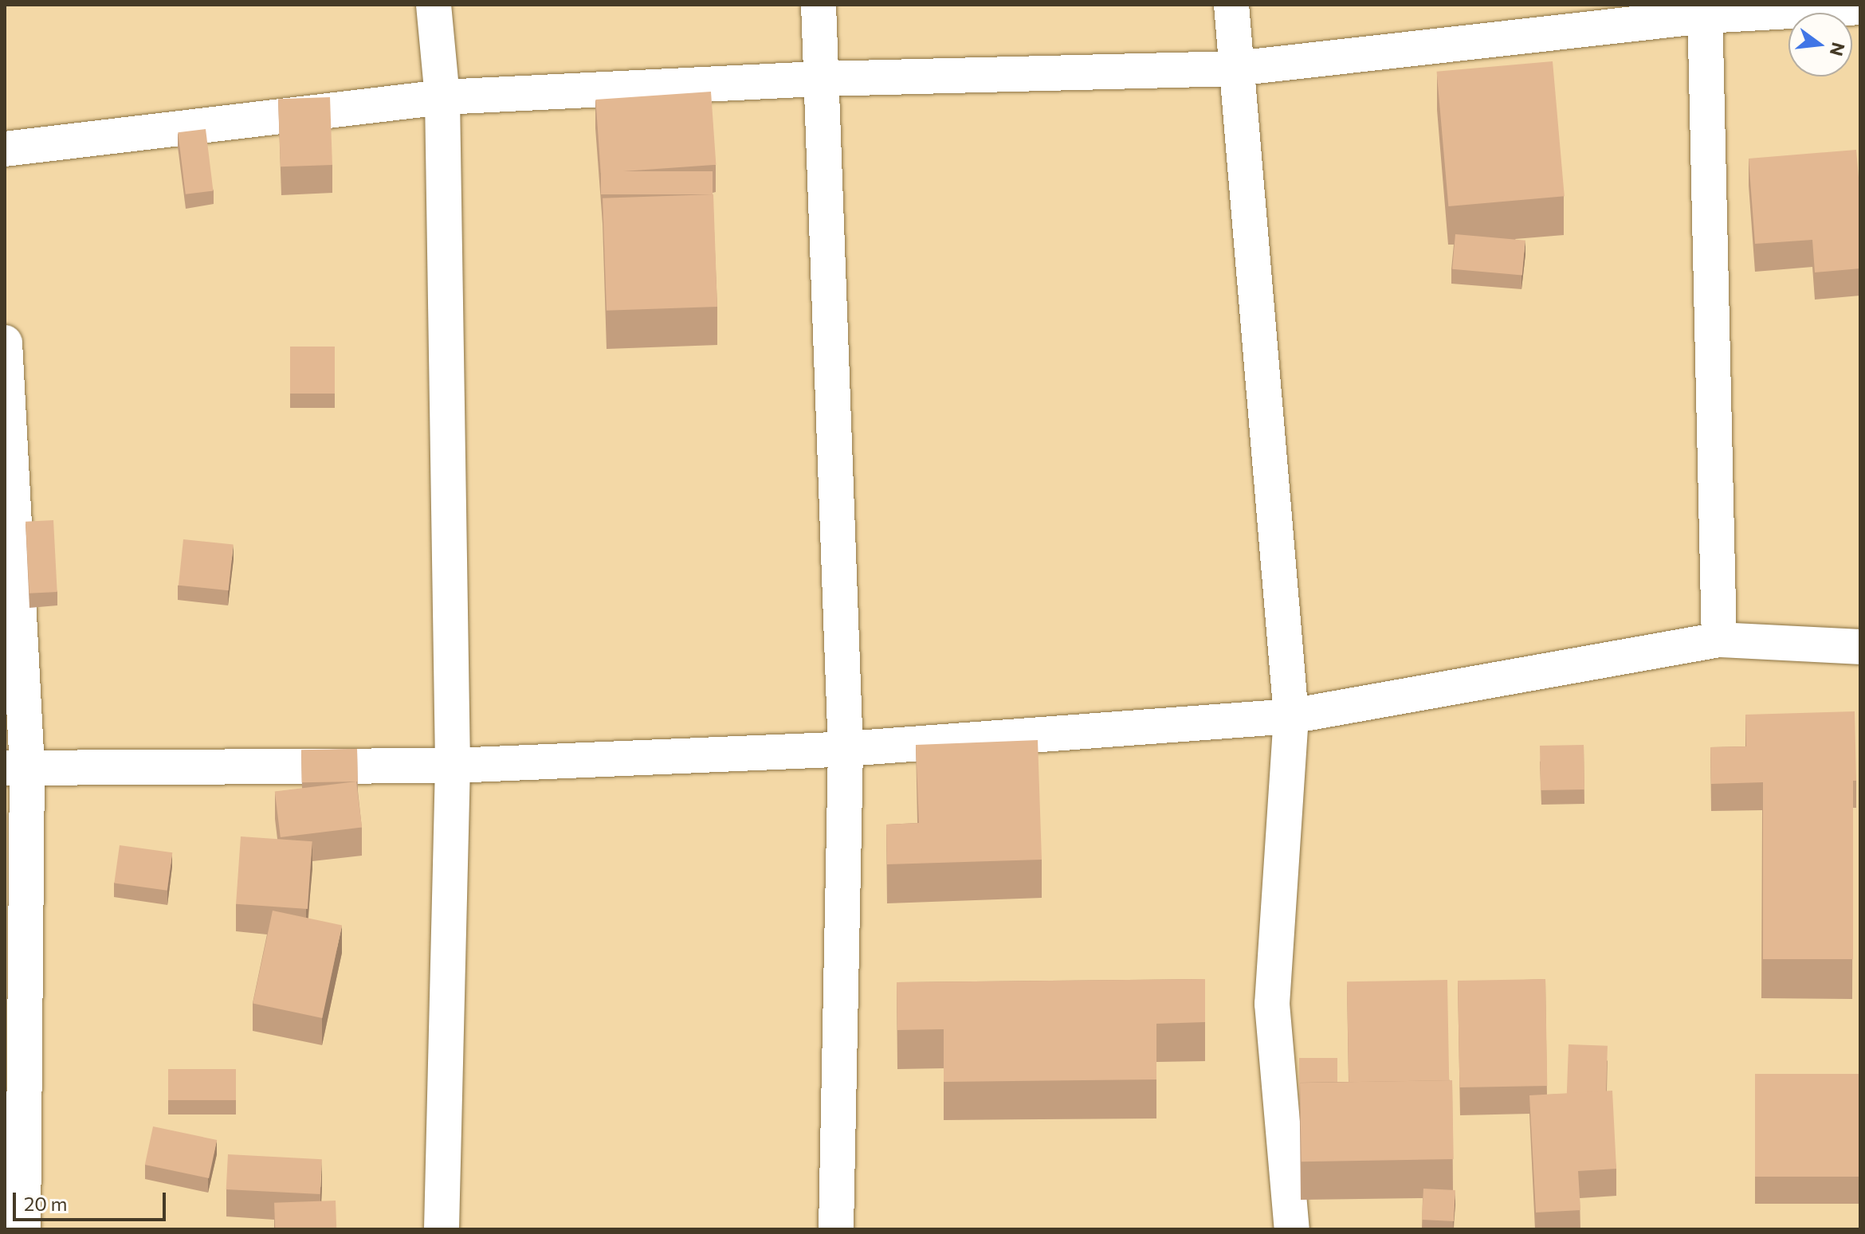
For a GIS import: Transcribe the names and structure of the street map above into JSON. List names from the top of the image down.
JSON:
{
  "scale_bar": "20 m",
  "north": "right"
}
